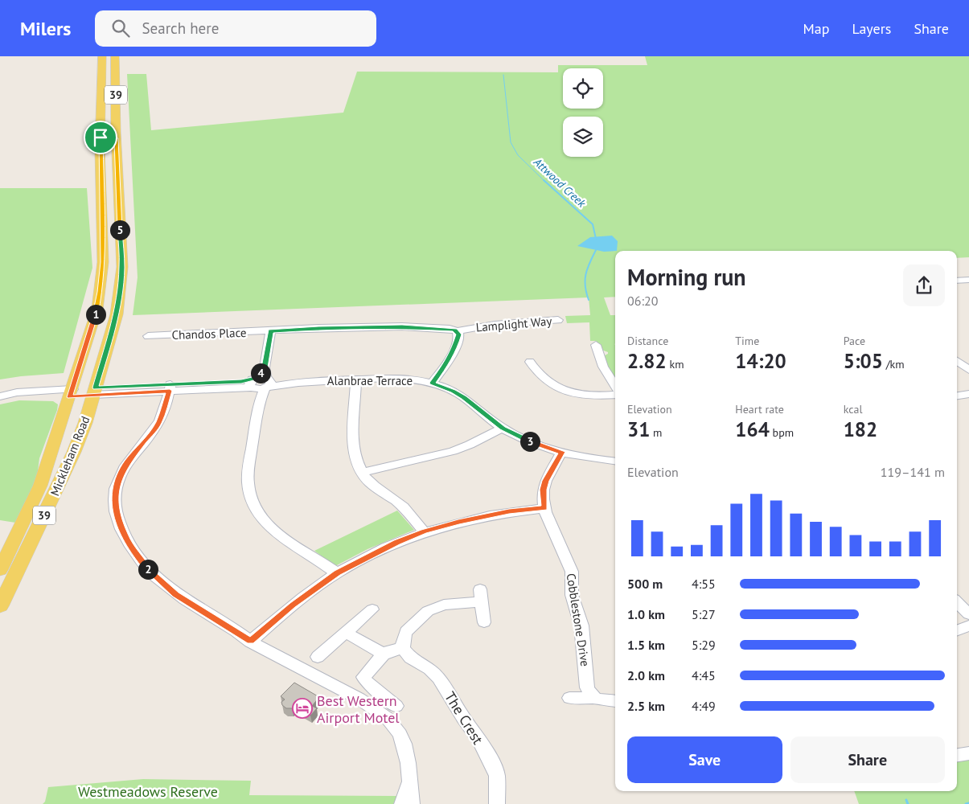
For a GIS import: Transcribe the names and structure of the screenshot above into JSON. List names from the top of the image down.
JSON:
{
  "streets": {
    "main road": ["39", "Mickleham Road"],
    "street": [
      "Lamplight Way",
      "Chandos Place",
      "Alanbrae Terrace",
      "Cobblestone Drive",
      "The Crest"
    ]
  },
  "crossings": [
    ["Lamplight Way", "Chandos Place"],
    ["Lamplight Way", "Alanbrae Terrace"],
    ["Alanbrae Terrace", "Mickleham Road"],
    ["Alanbrae Terrace", "Cobblestone Drive"]
  ],
  "water": ["Attwood Creek"],
  "parks": ["Westmeadows Reserve"],
  "places": {
    "hotel": ["Best Western Airport Motel"]
  },
  "page": {
    "header": "Milers",
    "search": "Search here",
    "nav": ["Map", "Layers", "Share"],
    "pins": [
      "5",
      "1",
      "4",
      "3",
      "2"
    ],
    "heading": ["Morning run", "06:20"],
    "stats": [
      ["Distance", "2.82 km"],
      ["Time", "14:20"],
      ["Pace", "5:05 /km"],
      ["Elevation", "31 m"],
      ["Heart rate", "164 bpm"],
      ["kcal", "182"]
    ],
    "chart": ["Elevation", "119–141 m"],
    "list": [
      {
        "name": "500 m",
        "note": "4:55"
      },
      {
        "name": "1.0 km",
        "note": "5:27"
      },
      {
        "name": "1.5 km",
        "note": "5:29"
      },
      {
        "name": "2.0 km",
        "note": "4:45"
      },
      {
        "name": "2.5 km",
        "note": "4:49"
      }
    ],
    "buttons": ["Save", "Share"]
  }
}
